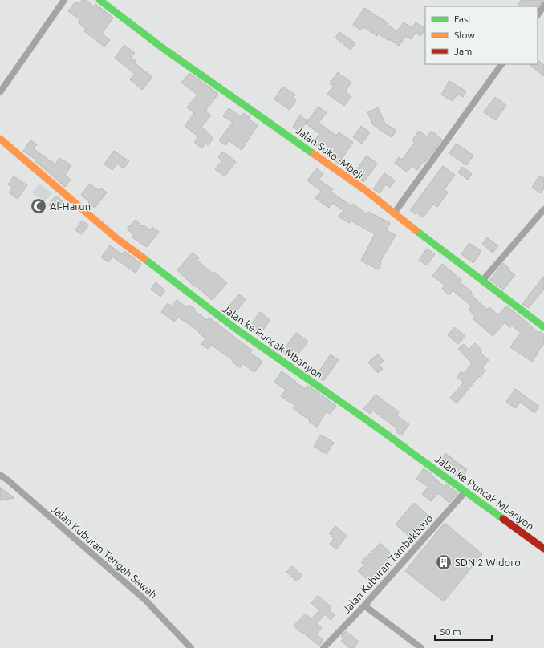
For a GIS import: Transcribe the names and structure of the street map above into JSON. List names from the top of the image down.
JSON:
{
  "streets": {
    "street": [
      "Jalan Suko -Mbeji",
      "Jalan ke Puncak Mbanyon",
      "Jalan Kuburan Tengah Sawah",
      "Jalan Kuburan Tambakboyo"
    ]
  },
  "crossings": [
    ["Jalan ke Puncak Mbanyon", "Jalan Kuburan Tambakboyo"]
  ],
  "places": {
    "mosque": ["Al-Harun"],
    "building": ["SDN 2 Widoro"]
  },
  "legend": ["Fast", "Slow", "Jam"],
  "scale_bar": "50 m"
}
